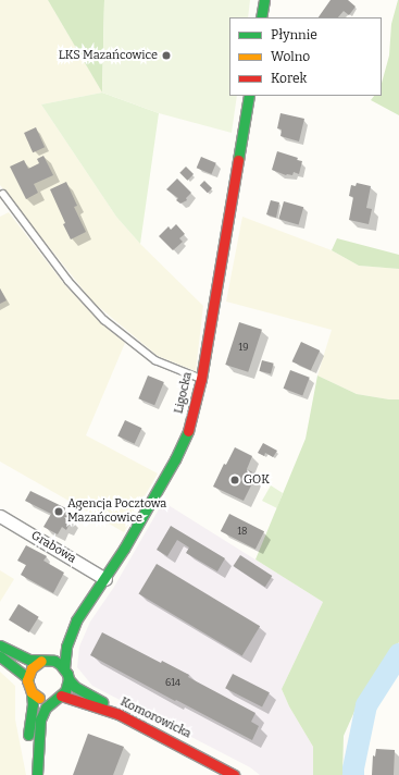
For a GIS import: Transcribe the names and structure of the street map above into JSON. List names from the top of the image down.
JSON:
{
  "streets": {
    "street": ["Ligocka", "Grabowa", "Komorowicka"]
  },
  "crossings": [
    ["Ligocka", "Grabowa"],
    ["Ligocka", "Komorowicka"]
  ],
  "places": ["LKS Mazańcowice", "GOK", "Agencja Pocztowa Mazańcowice"],
  "house_numbers": ["19", "18", "614"],
  "legend": ["Płynnie", "Wolno", "Korek"]
}
